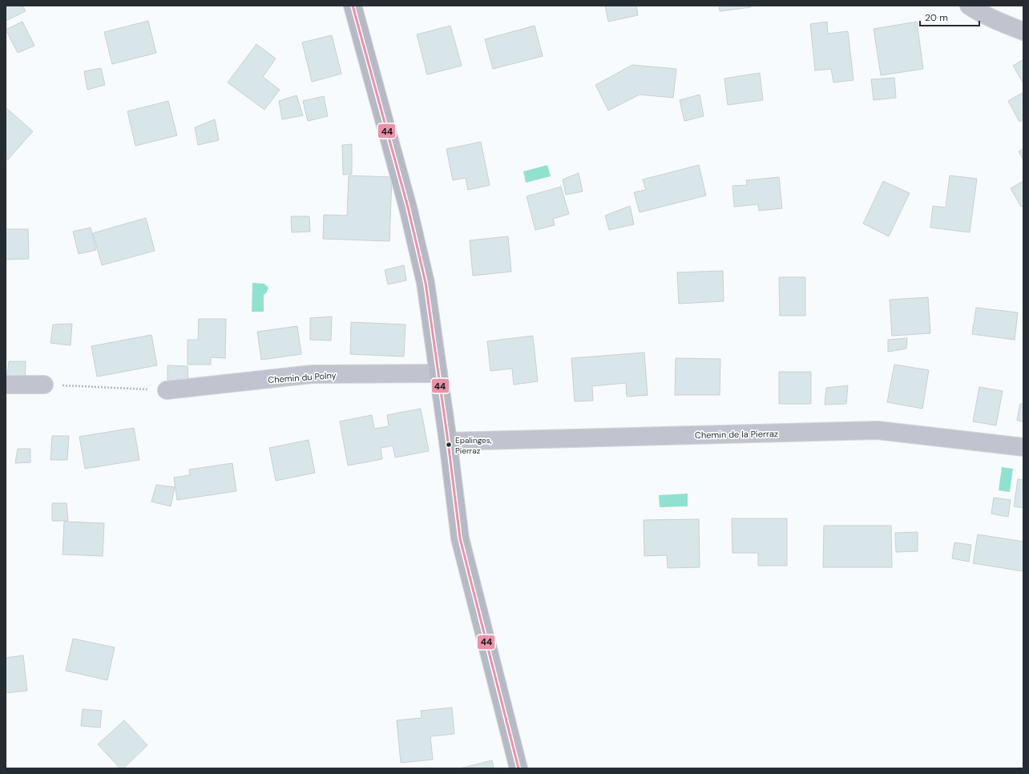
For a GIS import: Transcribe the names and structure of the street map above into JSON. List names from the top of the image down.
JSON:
{
  "streets": {
    "street": ["Chemin du Polny", "Chemin de la Pierraz"]
  },
  "places": ["Epalinges, Pierraz"],
  "lines": ["transit line 44"],
  "scale_bar": "20 m"
}
